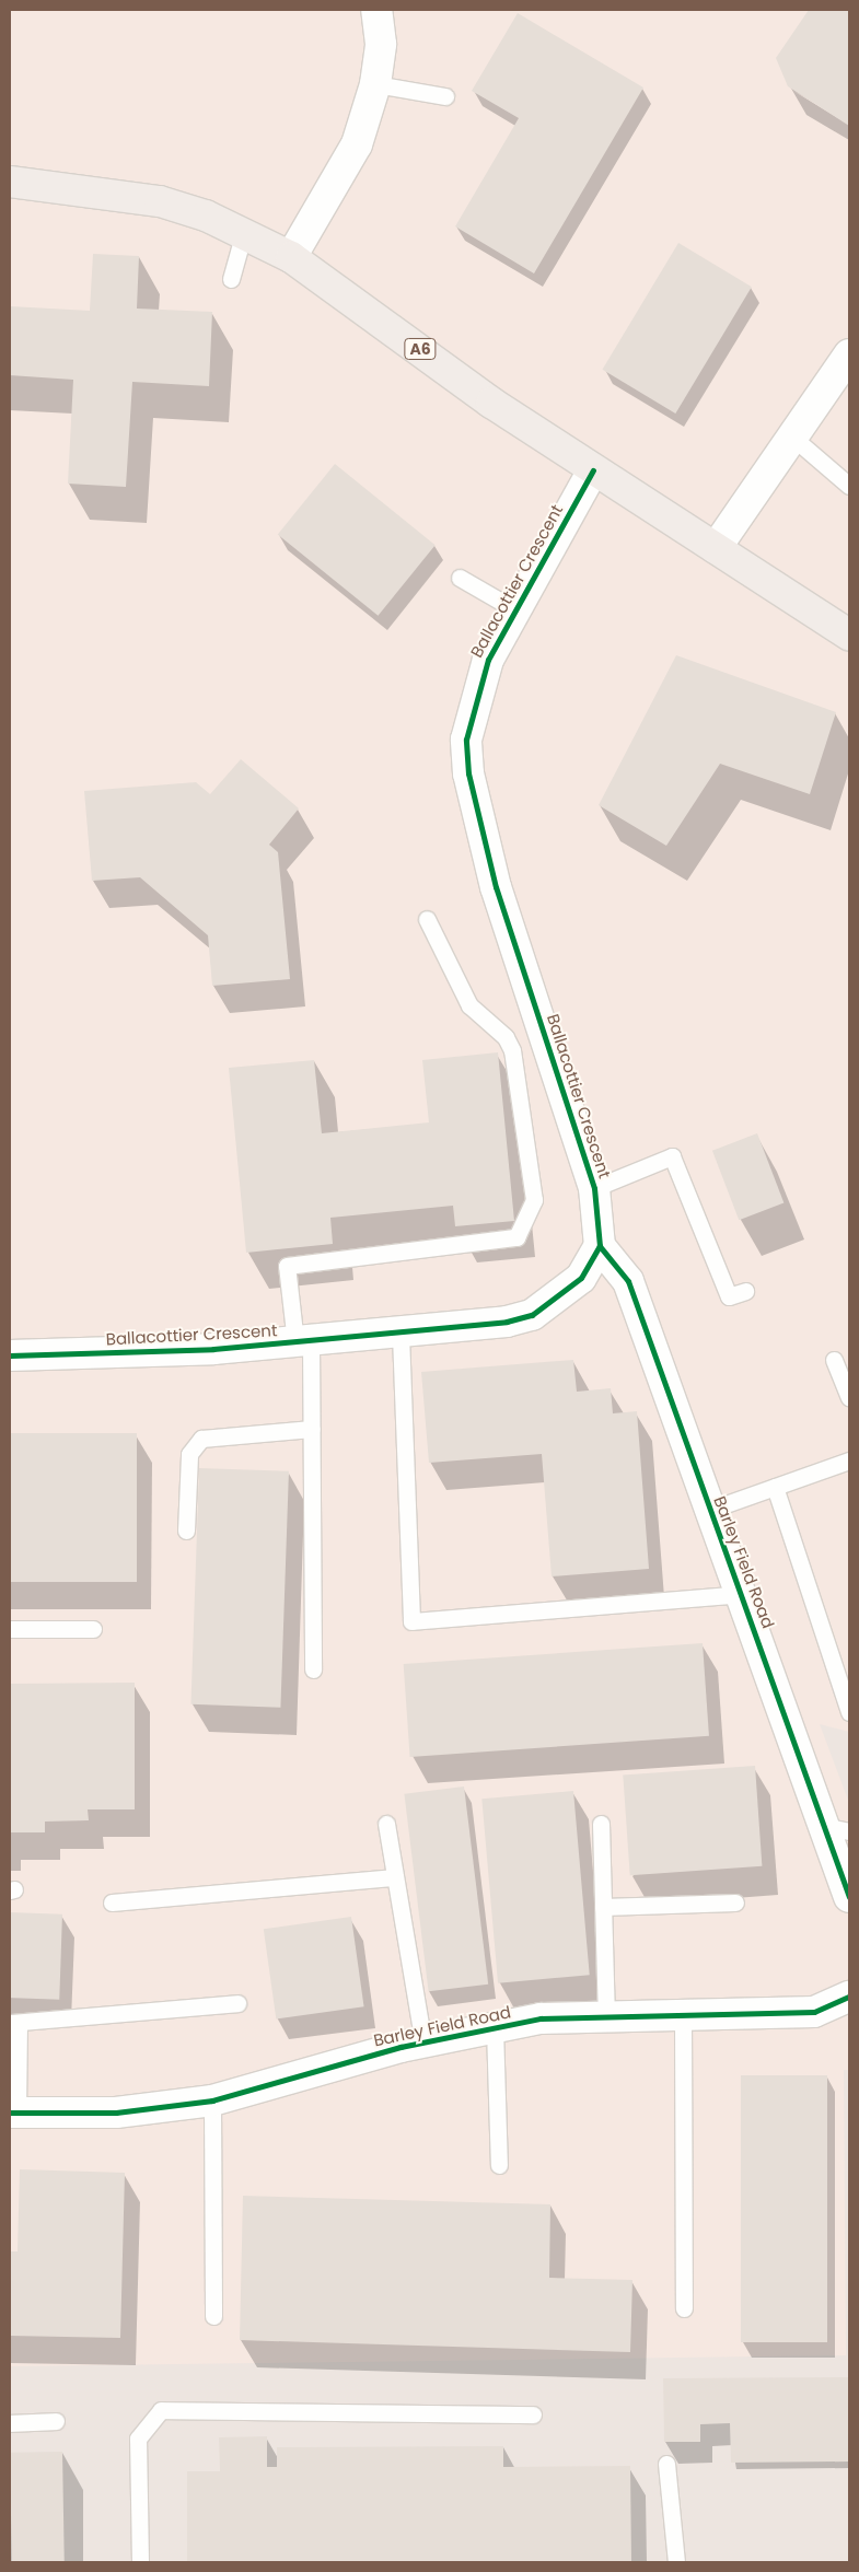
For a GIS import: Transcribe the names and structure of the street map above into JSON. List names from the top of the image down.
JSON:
{
  "streets": {
    "highway": ["A6"],
    "street": ["Ballacottier Crescent", "Barley Field Road"]
  },
  "crossings": [
    ["A6", "Ballacottier Crescent"],
    ["Ballacottier Crescent", "Barley Field Road"]
  ]
}
